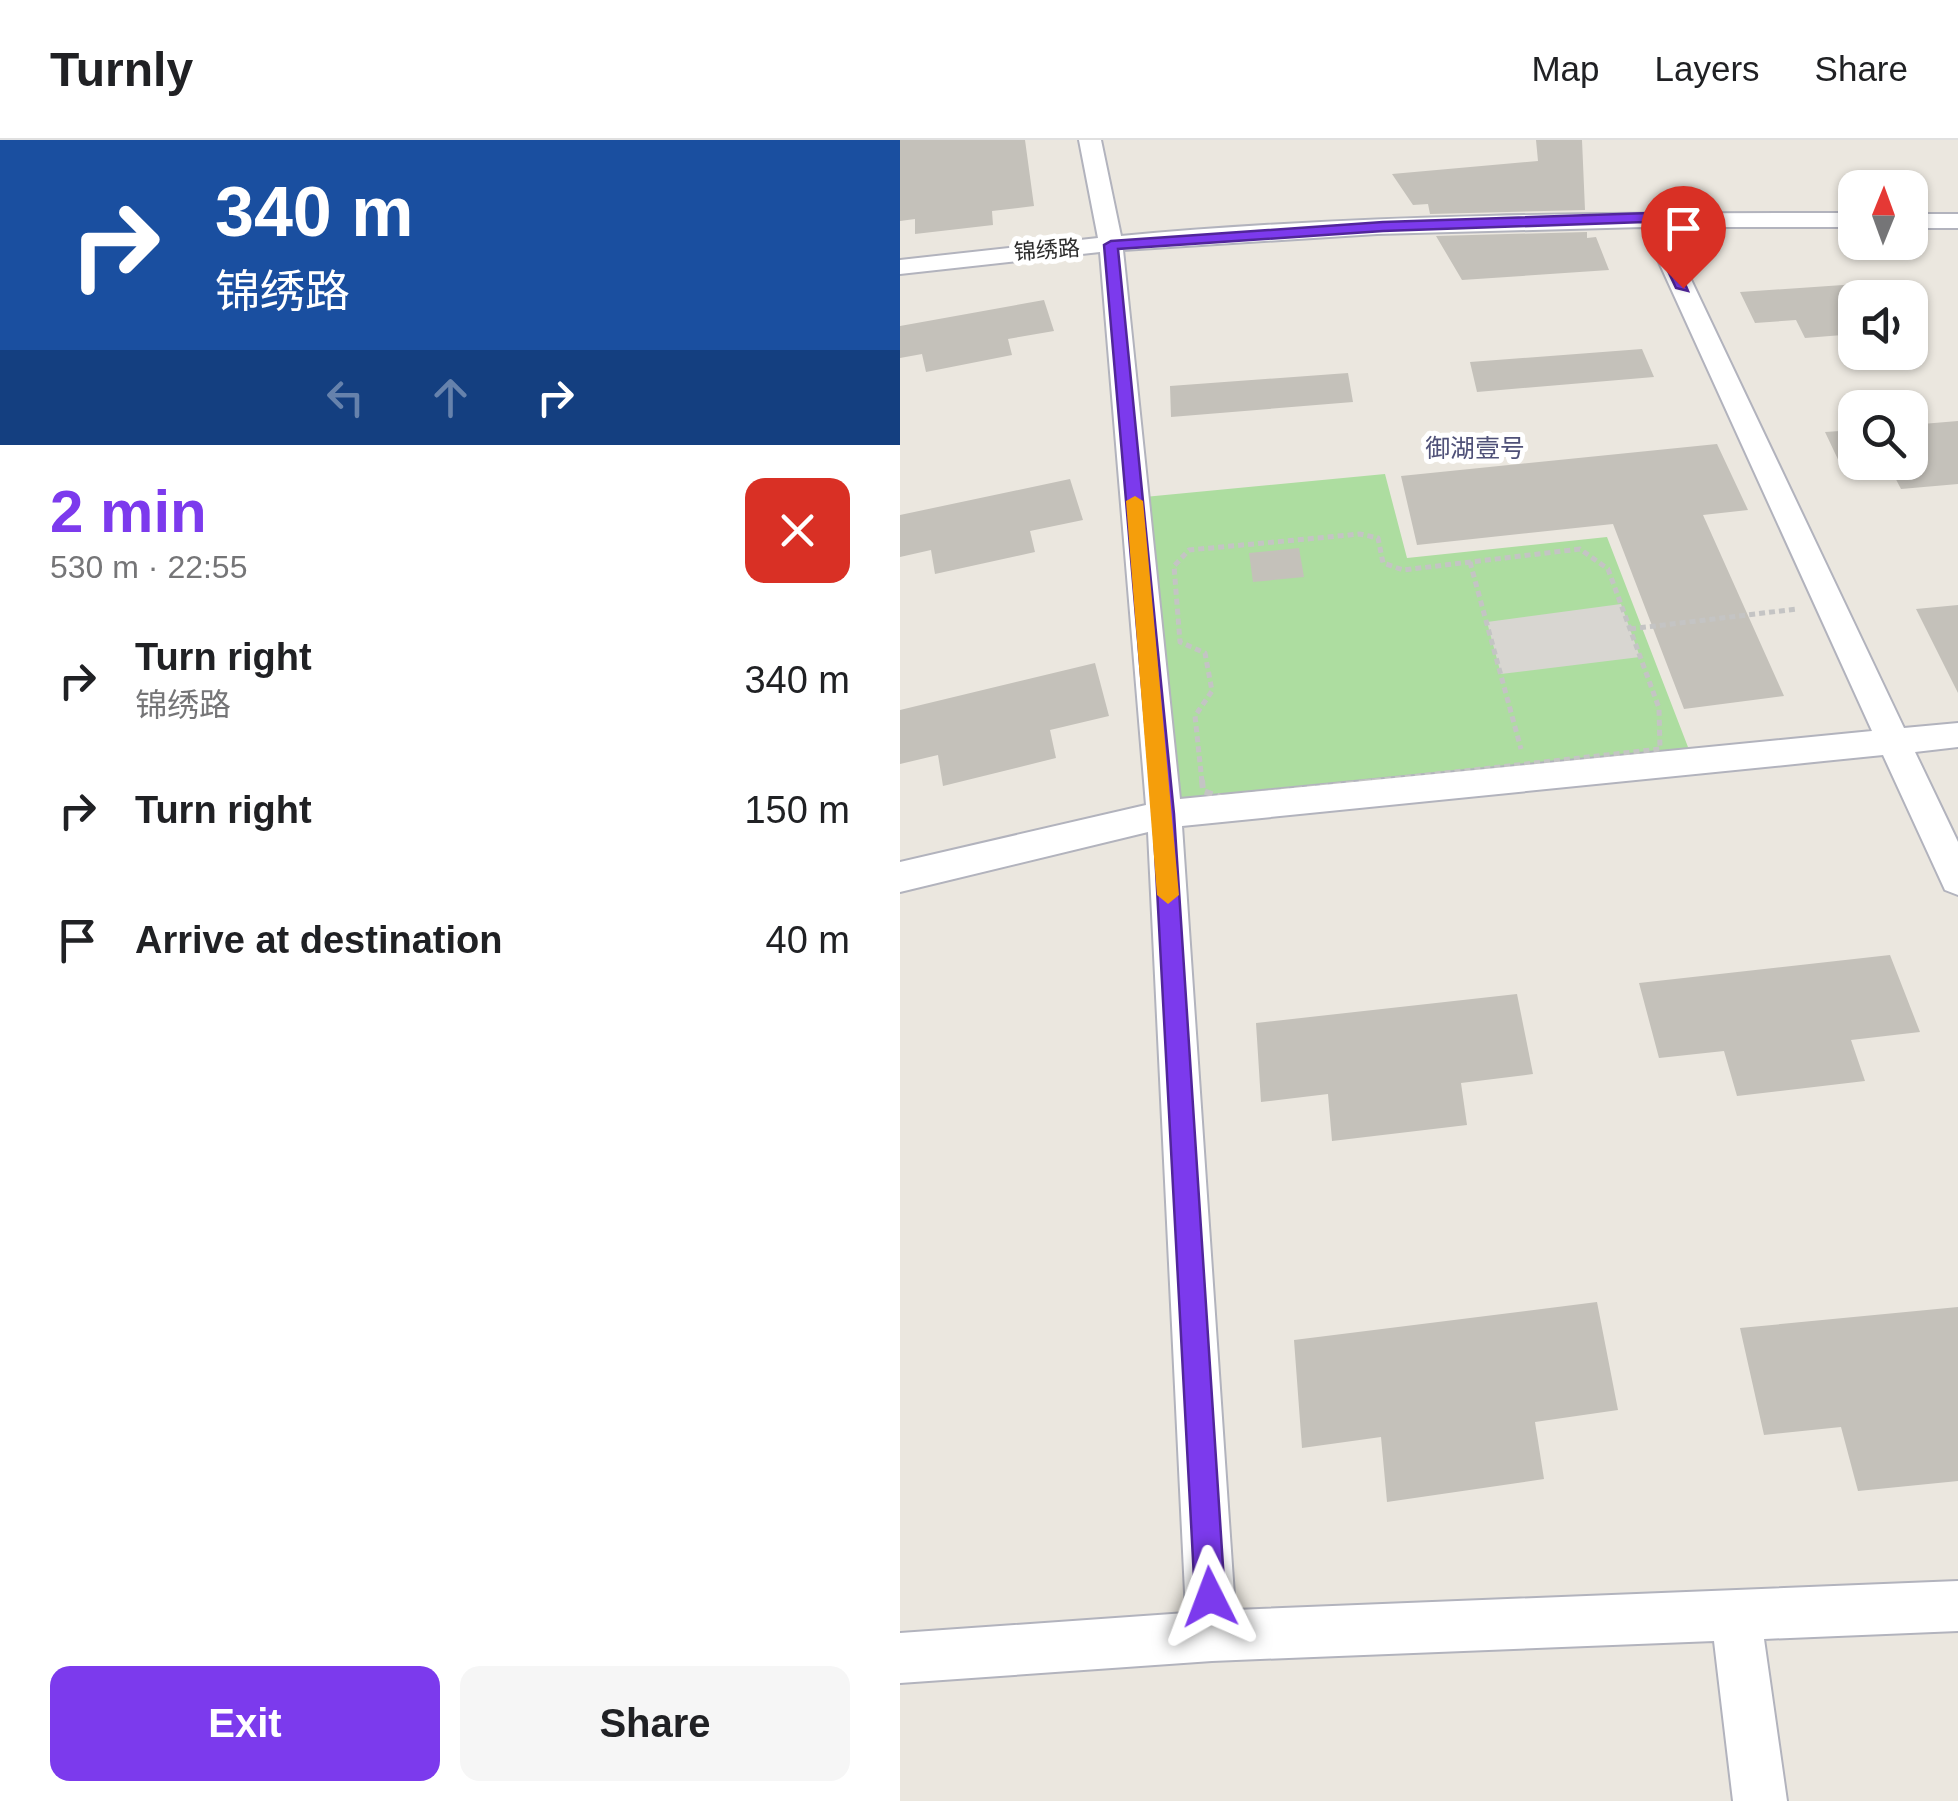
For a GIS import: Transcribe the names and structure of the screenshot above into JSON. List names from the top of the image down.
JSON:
{
  "streets": {
    "street": ["锦绣路"]
  },
  "districts": ["御湖壹号"],
  "north": "top",
  "page": {
    "header": "Turnly",
    "nav": ["Map", "Layers", "Share"],
    "turn": ["340 m", "锦绣路"],
    "heading": ["2 min", "530 m · 22:55"],
    "list": [
      {
        "name": "Turn right",
        "note": "锦绣路",
        "value": "340 m"
      },
      {
        "name": "Turn right",
        "value": "150 m"
      },
      {
        "name": "Arrive at destination",
        "value": "40 m"
      }
    ],
    "buttons": ["Exit", "Share"]
  }
}
